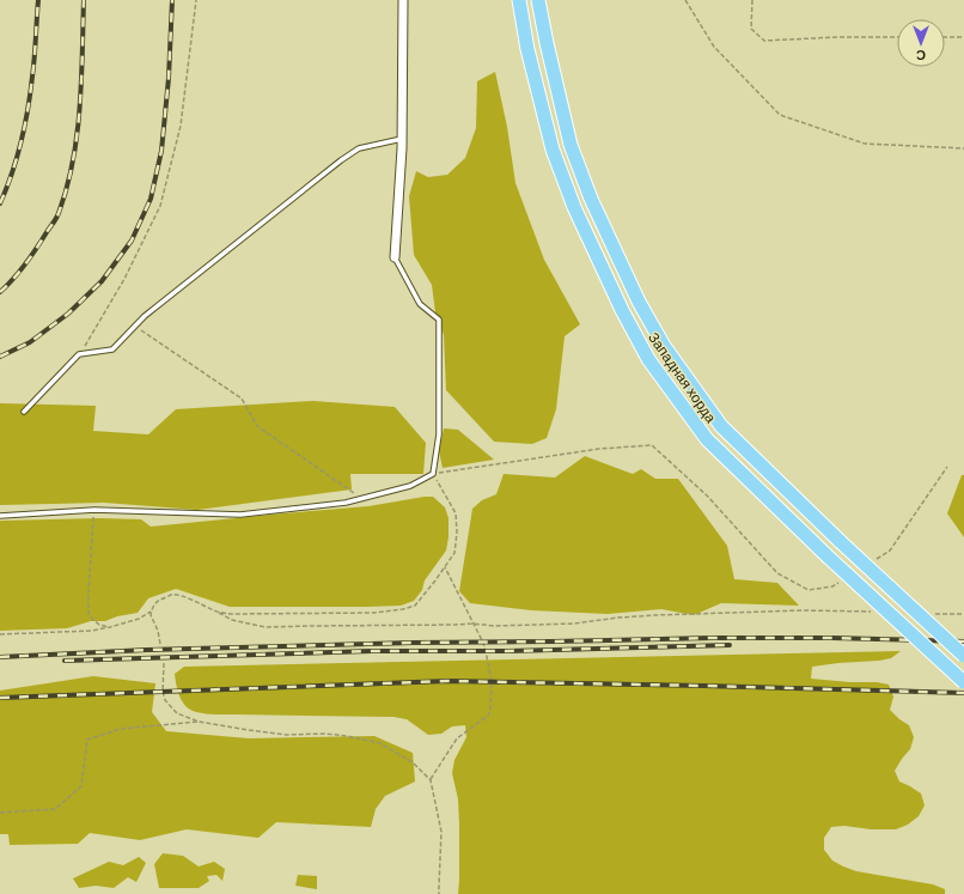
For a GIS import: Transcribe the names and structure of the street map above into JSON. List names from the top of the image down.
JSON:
{
  "streets": {
    "highway": ["Западная хорда"]
  },
  "north": "bottom"
}
